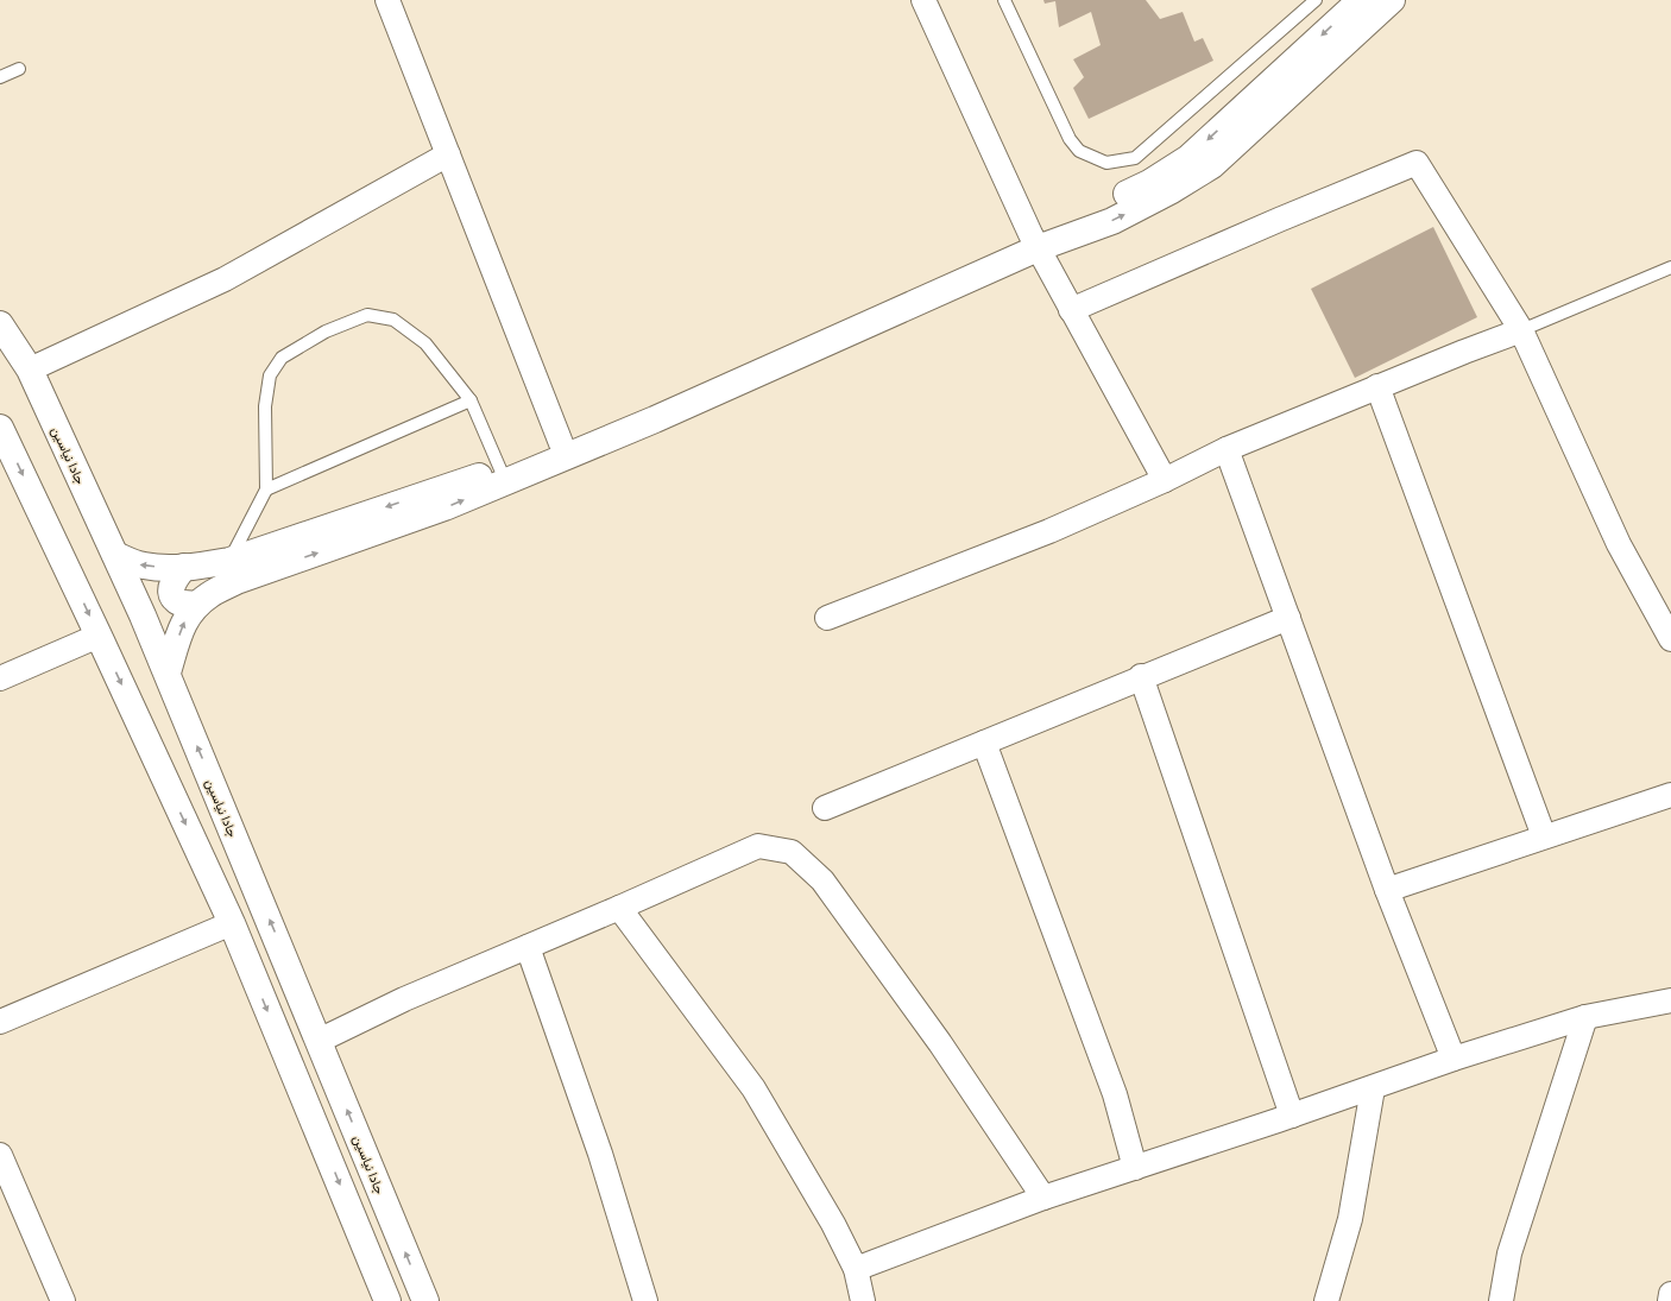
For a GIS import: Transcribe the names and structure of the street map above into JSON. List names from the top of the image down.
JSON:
{
  "streets": {
    "street": ["جادا نیاسین"]
  }
}
